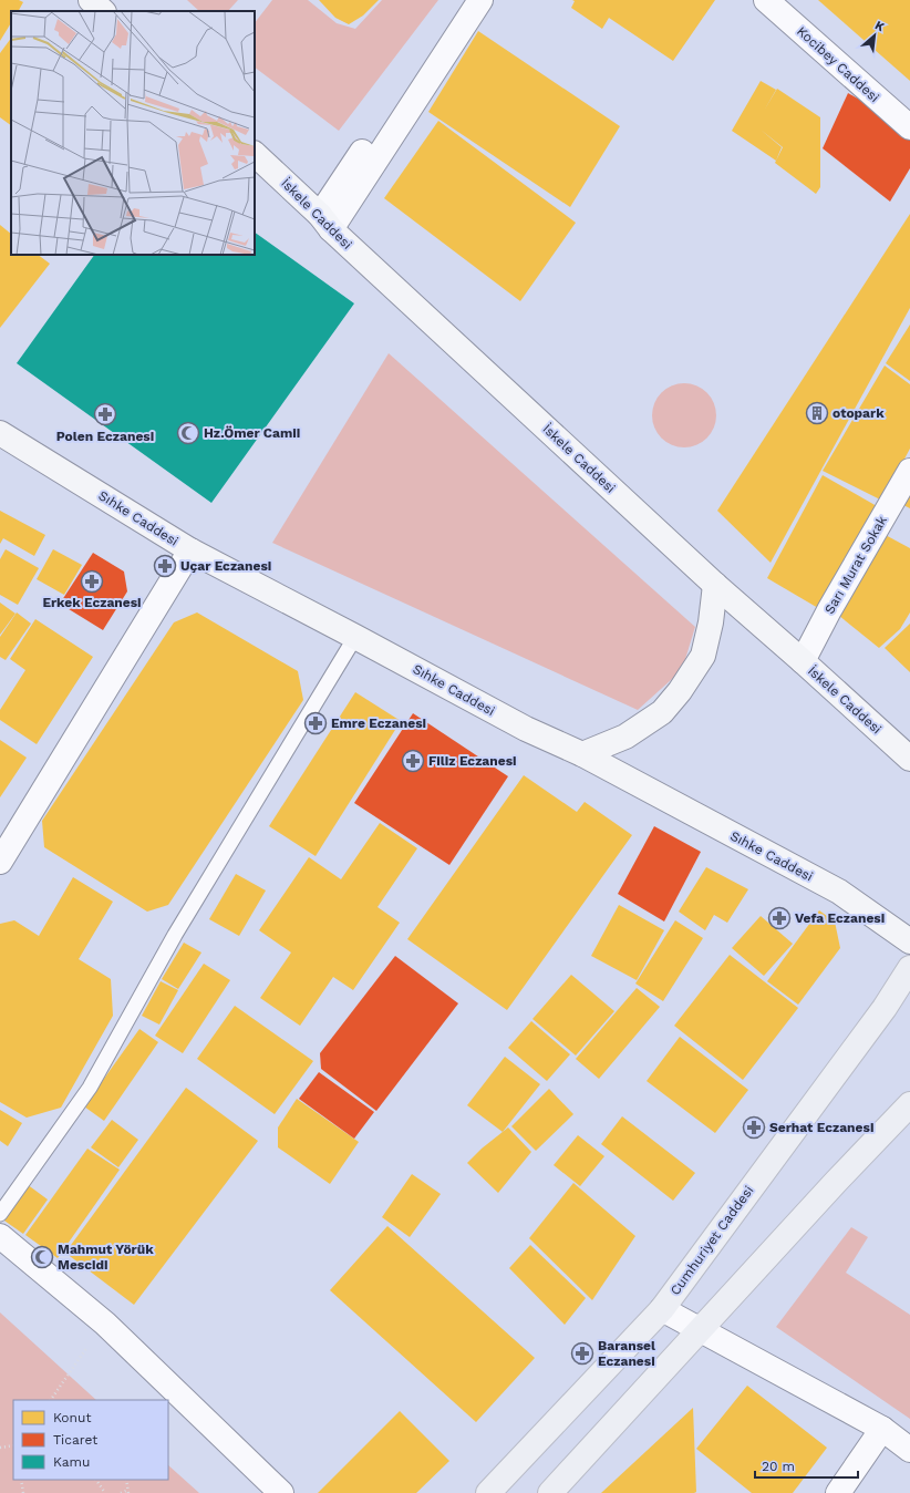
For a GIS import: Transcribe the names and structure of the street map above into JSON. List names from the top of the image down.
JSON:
{
  "streets": {
    "main road": ["İskele Caddesi", "Sıhke Caddesi", "Cumhuriyet Caddesi"],
    "street": ["Kocibey Caddesi", "Sarı Murat Sokak"]
  },
  "crossings": [
    ["İskele Caddesi", "Sarı Murat Sokak"]
  ],
  "places": {
    "building": ["otopark"],
    "pharmacy": [
      "Polen Eczanesi",
      "Uçar Eczanesi",
      "Erkek Eczanesi",
      "Emre Eczanesi",
      "Filiz Eczanesi",
      "Vefa Eczanesi",
      "Serhat Eczanesi",
      "Baransel Eczanesi"
    ],
    "mosque": ["Hz.Ömer Camii", "Mahmut Yörük Mescidi"]
  },
  "legend": ["Konut", "Ticaret", "Kamu"],
  "scale_bar": "20 m",
  "north": "top right"
}
